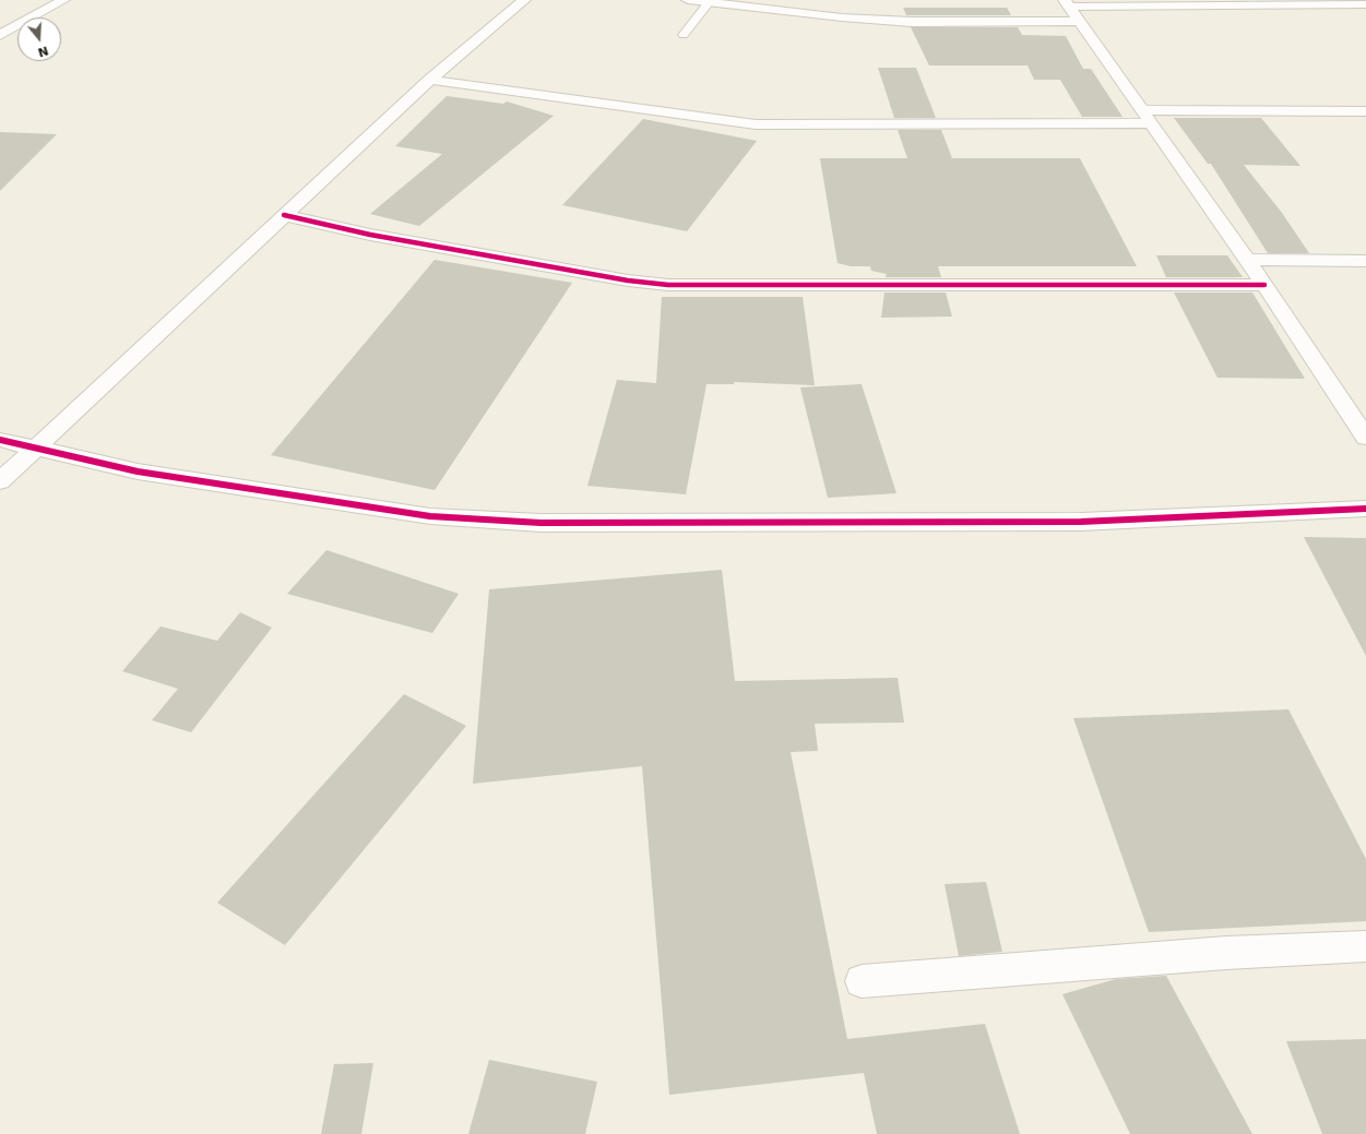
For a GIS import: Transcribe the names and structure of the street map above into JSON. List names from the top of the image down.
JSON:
{
  "north": "bottom"
}
